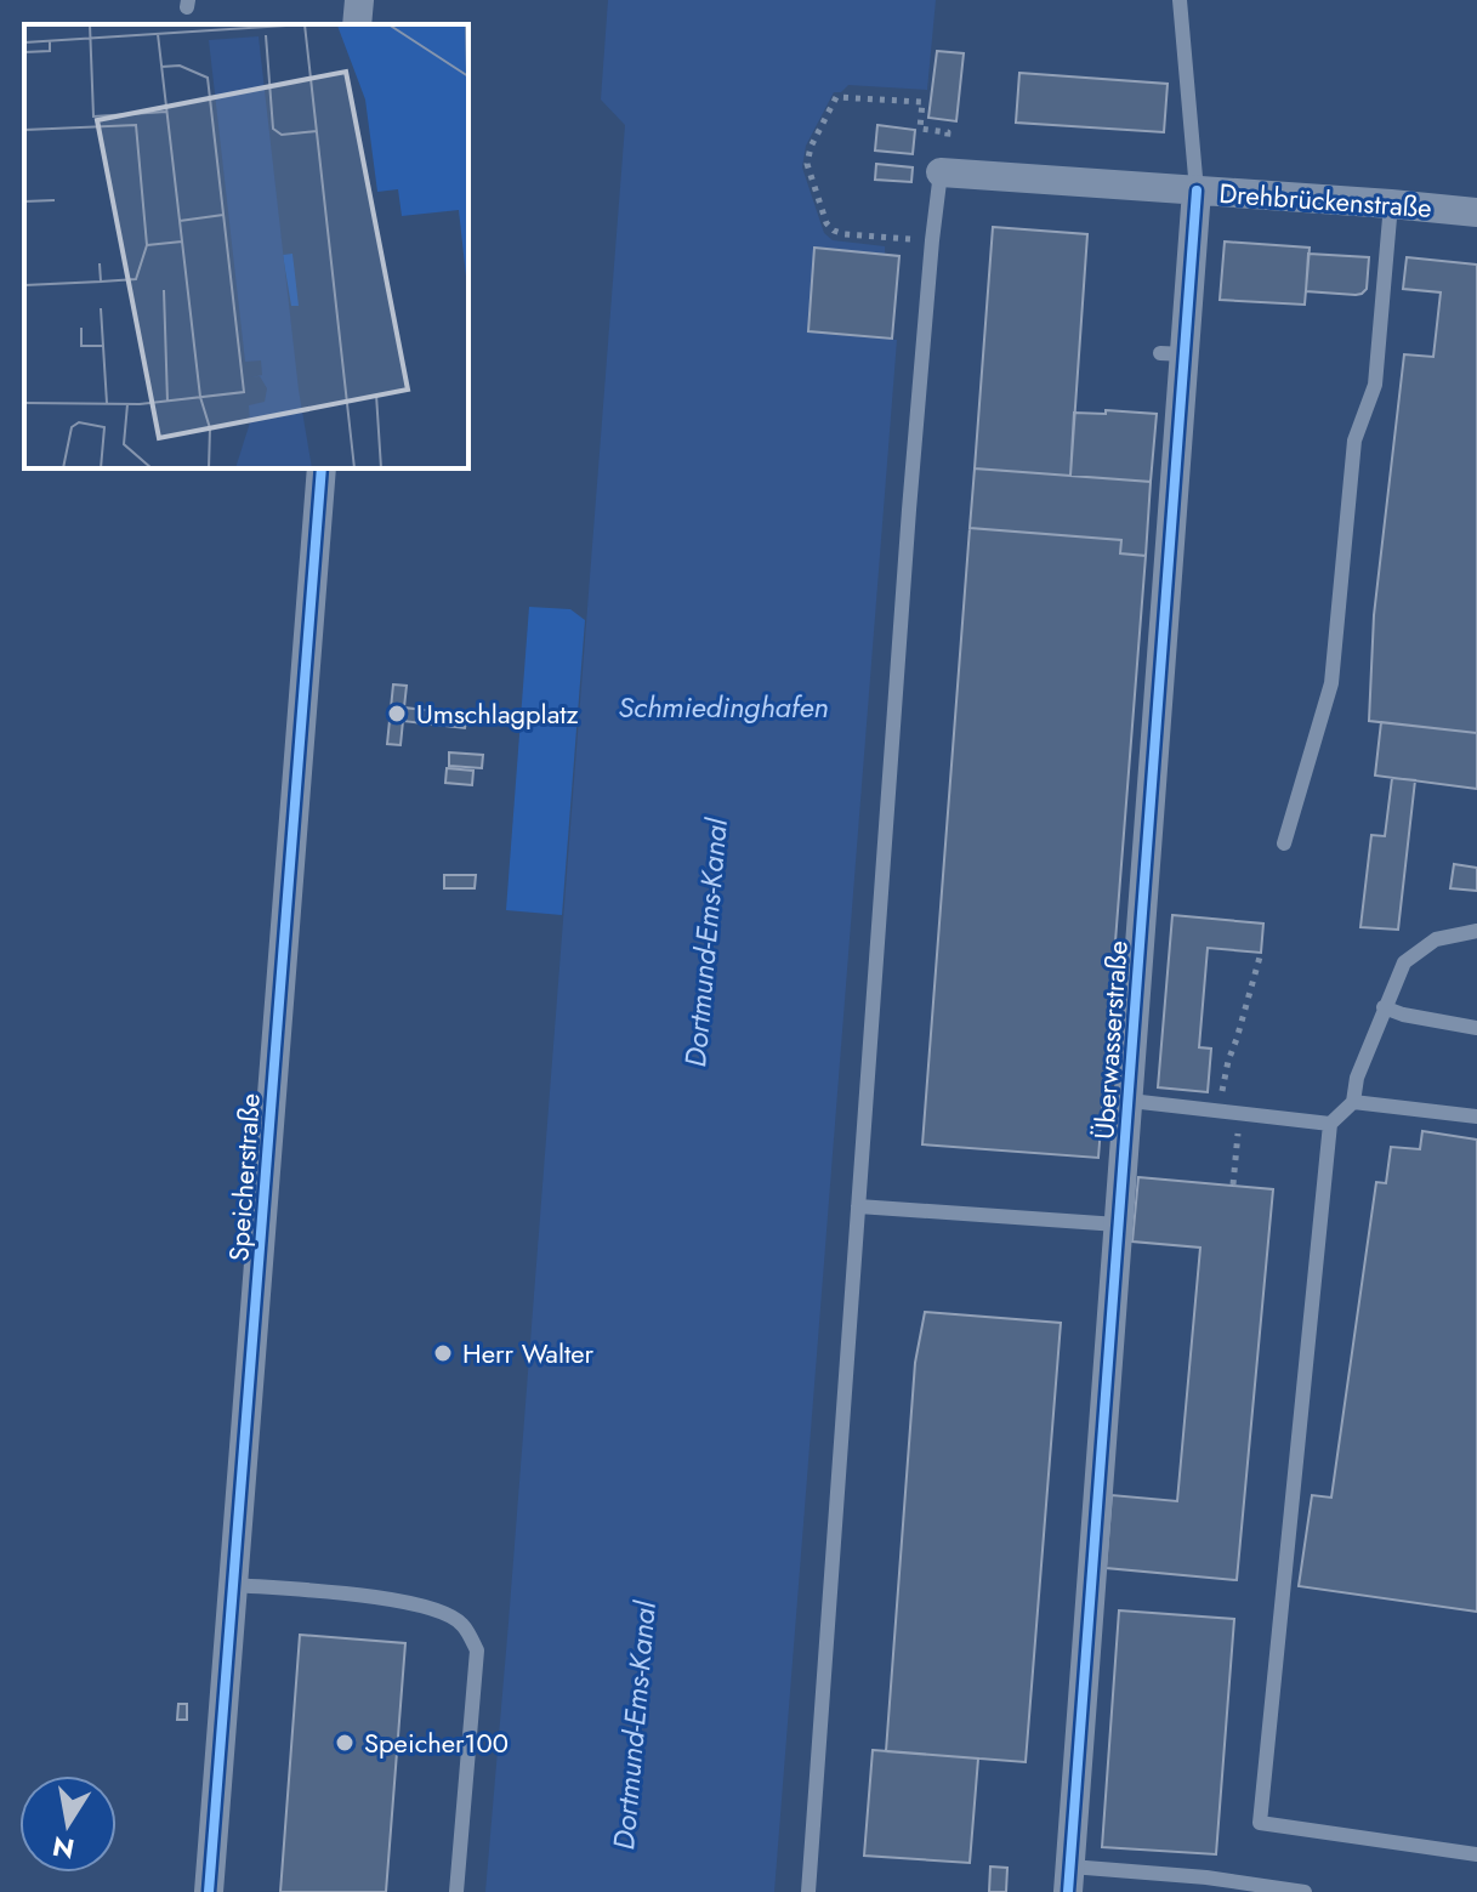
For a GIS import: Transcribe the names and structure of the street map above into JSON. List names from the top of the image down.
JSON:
{
  "streets": {
    "street": ["Drehbrückenstraße", "Überwasserstraße", "Speicherstraße"]
  },
  "crossings": [
    ["Drehbrückenstraße", "Überwasserstraße"]
  ],
  "water": ["Schmiedinghafen", "Dortmund-Ems-Kanal"],
  "places": ["Umschlagplatz", "Herr Walter", "Speicher100"],
  "north": "bottom"
}
